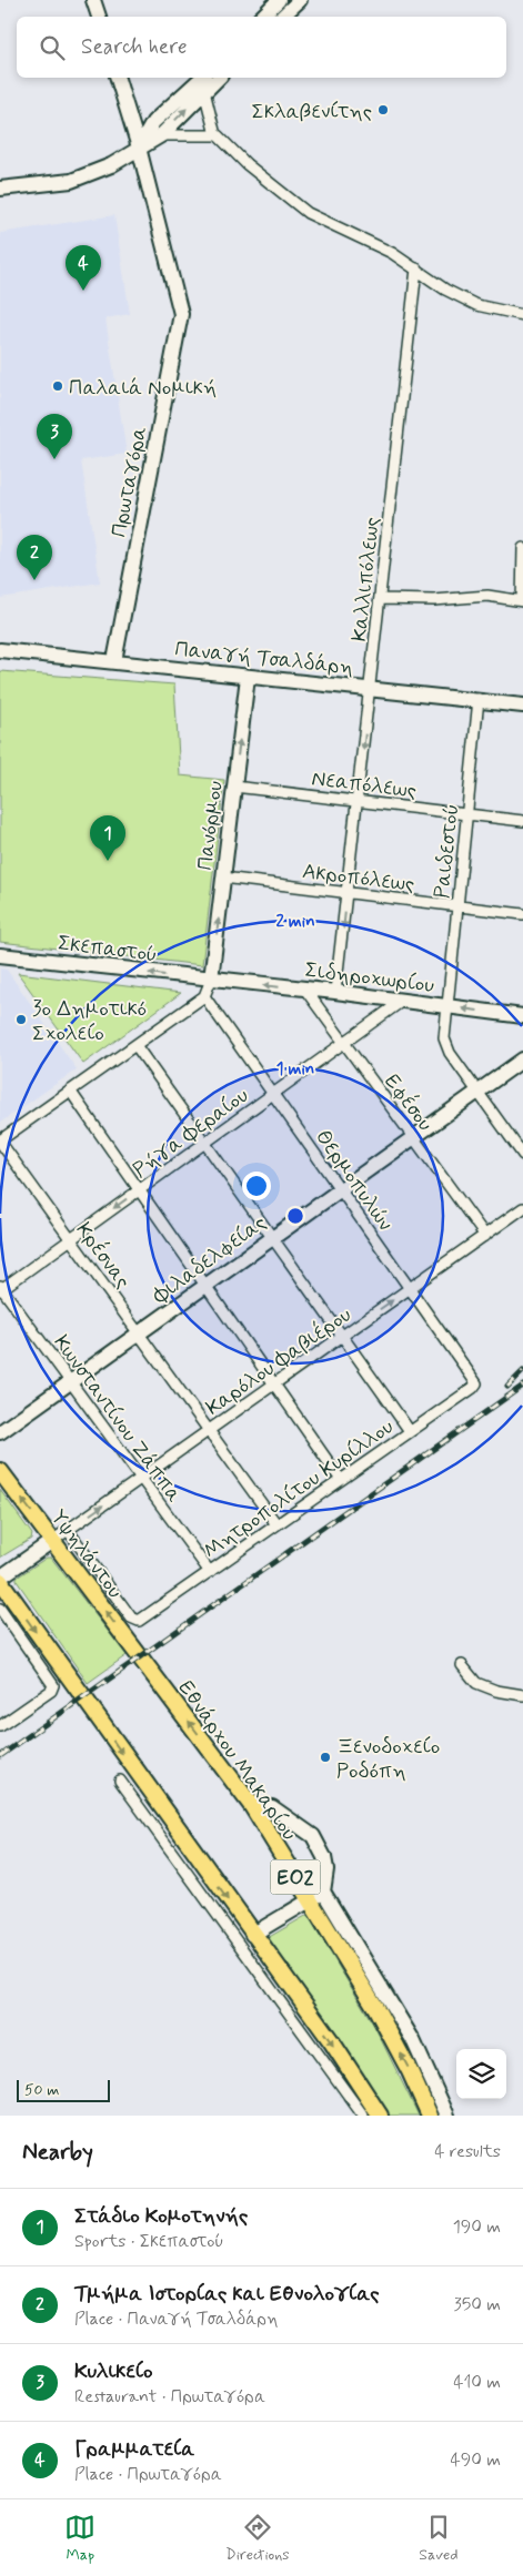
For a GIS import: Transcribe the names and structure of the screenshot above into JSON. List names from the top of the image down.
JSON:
{
  "streets": {
    "main road": ["Υψηλάντου", "Εθνάρχου Μακαρίου", "ΕΟ2"],
    "street": [
      "Πρωταγόρα",
      "Καλλιπόλεως",
      "Παναγή Τσαλδάρη",
      "Νεαπόλεως",
      "Πανόρμου",
      "Ραιδεστού",
      "Ακροπόλεως",
      "Σκεπαστού",
      "Σιδηροχωρίου",
      "Εφέσου",
      "Ρήγα Φεραίου",
      "Θερμοπυλών",
      "Κρέσνας",
      "Φιλαδελφείας",
      "Καρόλου Φαβιέρου",
      "Κωνσταντίνου Ζάππα",
      "Μητροπολίτου Κυρίλλου"
    ]
  },
  "crossings": [
    ["Πρωταγόρα", "Παναγή Τσαλδάρη"],
    ["Καλλιπόλεως", "Παναγή Τσαλδάρη"],
    ["Καλλιπόλεως", "Νεαπόλεως"],
    ["Καλλιπόλεως", "Ακροπόλεως"],
    ["Καλλιπόλεως", "Σιδηροχωρίου"],
    ["Παναγή Τσαλδάρη", "Πανόρμου"],
    ["Παναγή Τσαλδάρη", "Ραιδεστού"],
    ["Νεαπόλεως", "Πανόρμου"],
    ["Νεαπόλεως", "Ραιδεστού"],
    ["Πανόρμου", "Ακροπόλεως"],
    ["Πανόρμου", "Σκεπαστού"],
    ["Πανόρμου", "Σιδηροχωρίου"],
    ["Ραιδεστού", "Ακροπόλεως"],
    ["Ραιδεστού", "Σιδηροχωρίου"],
    ["Ραιδεστού", "Φιλαδελφείας"],
    ["Σκεπαστού", "Σιδηροχωρίου"],
    ["Σιδηροχωρίου", "Εφέσου"],
    ["Σιδηροχωρίου", "Ρήγα Φεραίου"],
    ["Εφέσου", "Ρήγα Φεραίου"],
    ["Εφέσου", "Φιλαδελφείας"],
    ["Εφέσου", "Καρόλου Φαβιέρου"],
    ["Ρήγα Φεραίου", "Θερμοπυλών"],
    ["Ρήγα Φεραίου", "Κρέσνας"],
    ["Ρήγα Φεραίου", "Κωνσταντίνου Ζάππα"],
    ["Θερμοπυλών", "Φιλαδελφείας"],
    ["Θερμοπυλών", "Καρόλου Φαβιέρου"],
    ["Θερμοπυλών", "Μητροπολίτου Κυρίλλου"],
    ["Κρέσνας", "Φιλαδελφείας"],
    ["Κρέσνας", "Καρόλου Φαβιέρου"],
    ["Κρέσνας", "Μητροπολίτου Κυρίλλου"],
    ["Φιλαδελφείας", "Κωνσταντίνου Ζάππα"],
    ["Καρόλου Φαβιέρου", "Κωνσταντίνου Ζάππα"],
    ["Καρόλου Φαβιέρου", "Μητροπολίτου Κυρίλλου"],
    ["Καρόλου Φαβιέρου", "Υψηλάντου"],
    ["Κωνσταντίνου Ζάππα", "Μητροπολίτου Κυρίλλου"],
    ["Υψηλάντου", "Εθνάρχου Μακαρίου"]
  ],
  "one_way": ["Πανόρμου", "Σκεπαστού", "Σιδηροχωρίου"],
  "places": [
    "Σκλαβενίτης",
    "Παλαιά Νομική",
    "3ο Δημοτικό Σχολείο",
    "Ξενοδοχείο Ροδόπη"
  ],
  "scale_bar": "50 m",
  "page": {
    "search": "Search here",
    "pins": [
      "4",
      "3",
      "2",
      "1"
    ],
    "scale": "50 m",
    "heading": ["Nearby", "4 results"],
    "list": [
      {
        "mark": "1",
        "name": "Στάδιο Κομοτηνής",
        "note": "Sports · Σκεπαστού",
        "value": "190 m"
      },
      {
        "mark": "2",
        "name": "Τμήμα Ιστορίας και Εθνολογίας",
        "note": "Place · Παναγή Τσαλδάρη",
        "value": "350 m"
      },
      {
        "mark": "3",
        "name": "Κυλικείο",
        "note": "Restaurant · Πρωταγόρα",
        "value": "410 m"
      },
      {
        "mark": "4",
        "name": "Γραμματεία",
        "note": "Place · Πρωταγόρα",
        "value": "490 m"
      }
    ],
    "nav": ["Map", "Directions", "Saved"]
  },
  "rings": ["2 min", "1 min"]
}
